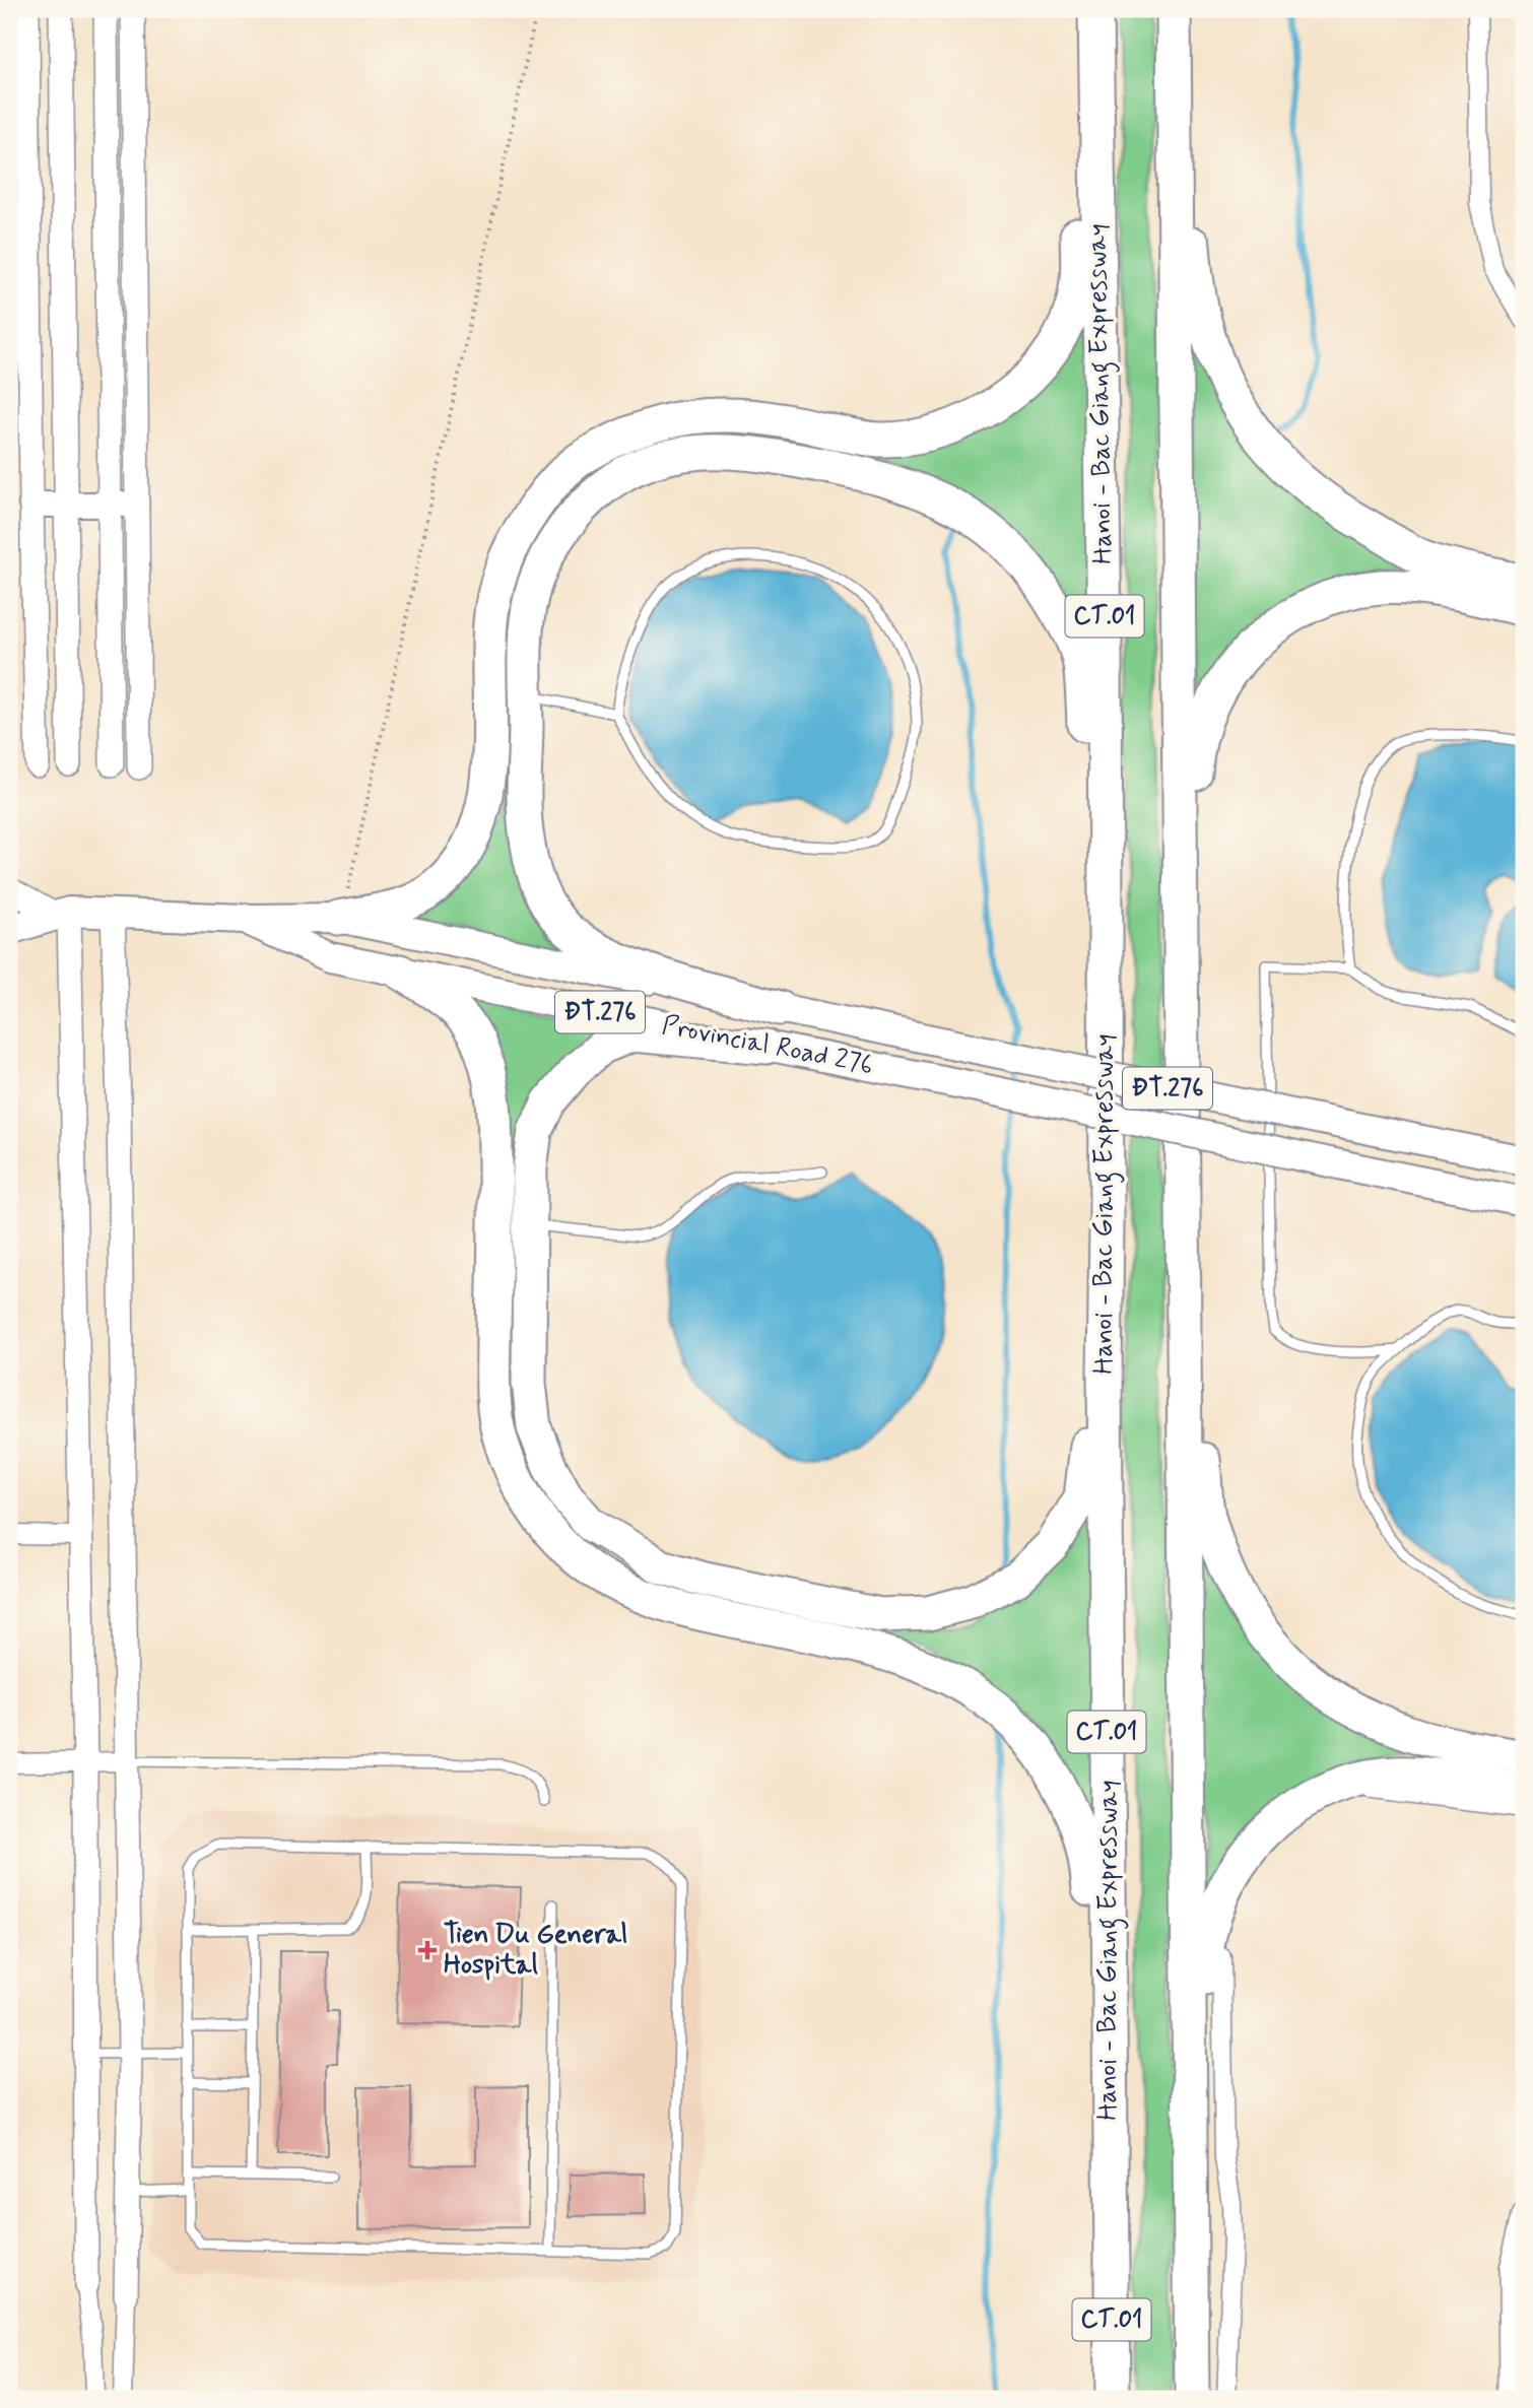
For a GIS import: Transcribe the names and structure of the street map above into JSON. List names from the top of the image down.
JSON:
{
  "streets": {
    "highway": ["Hanoi - Bac Giang Expressway", "CT.01"],
    "main road": ["ĐT.276", "Provincial Road 276"]
  },
  "places": {
    "health": ["Tien Du General Hospital"]
  }
}
